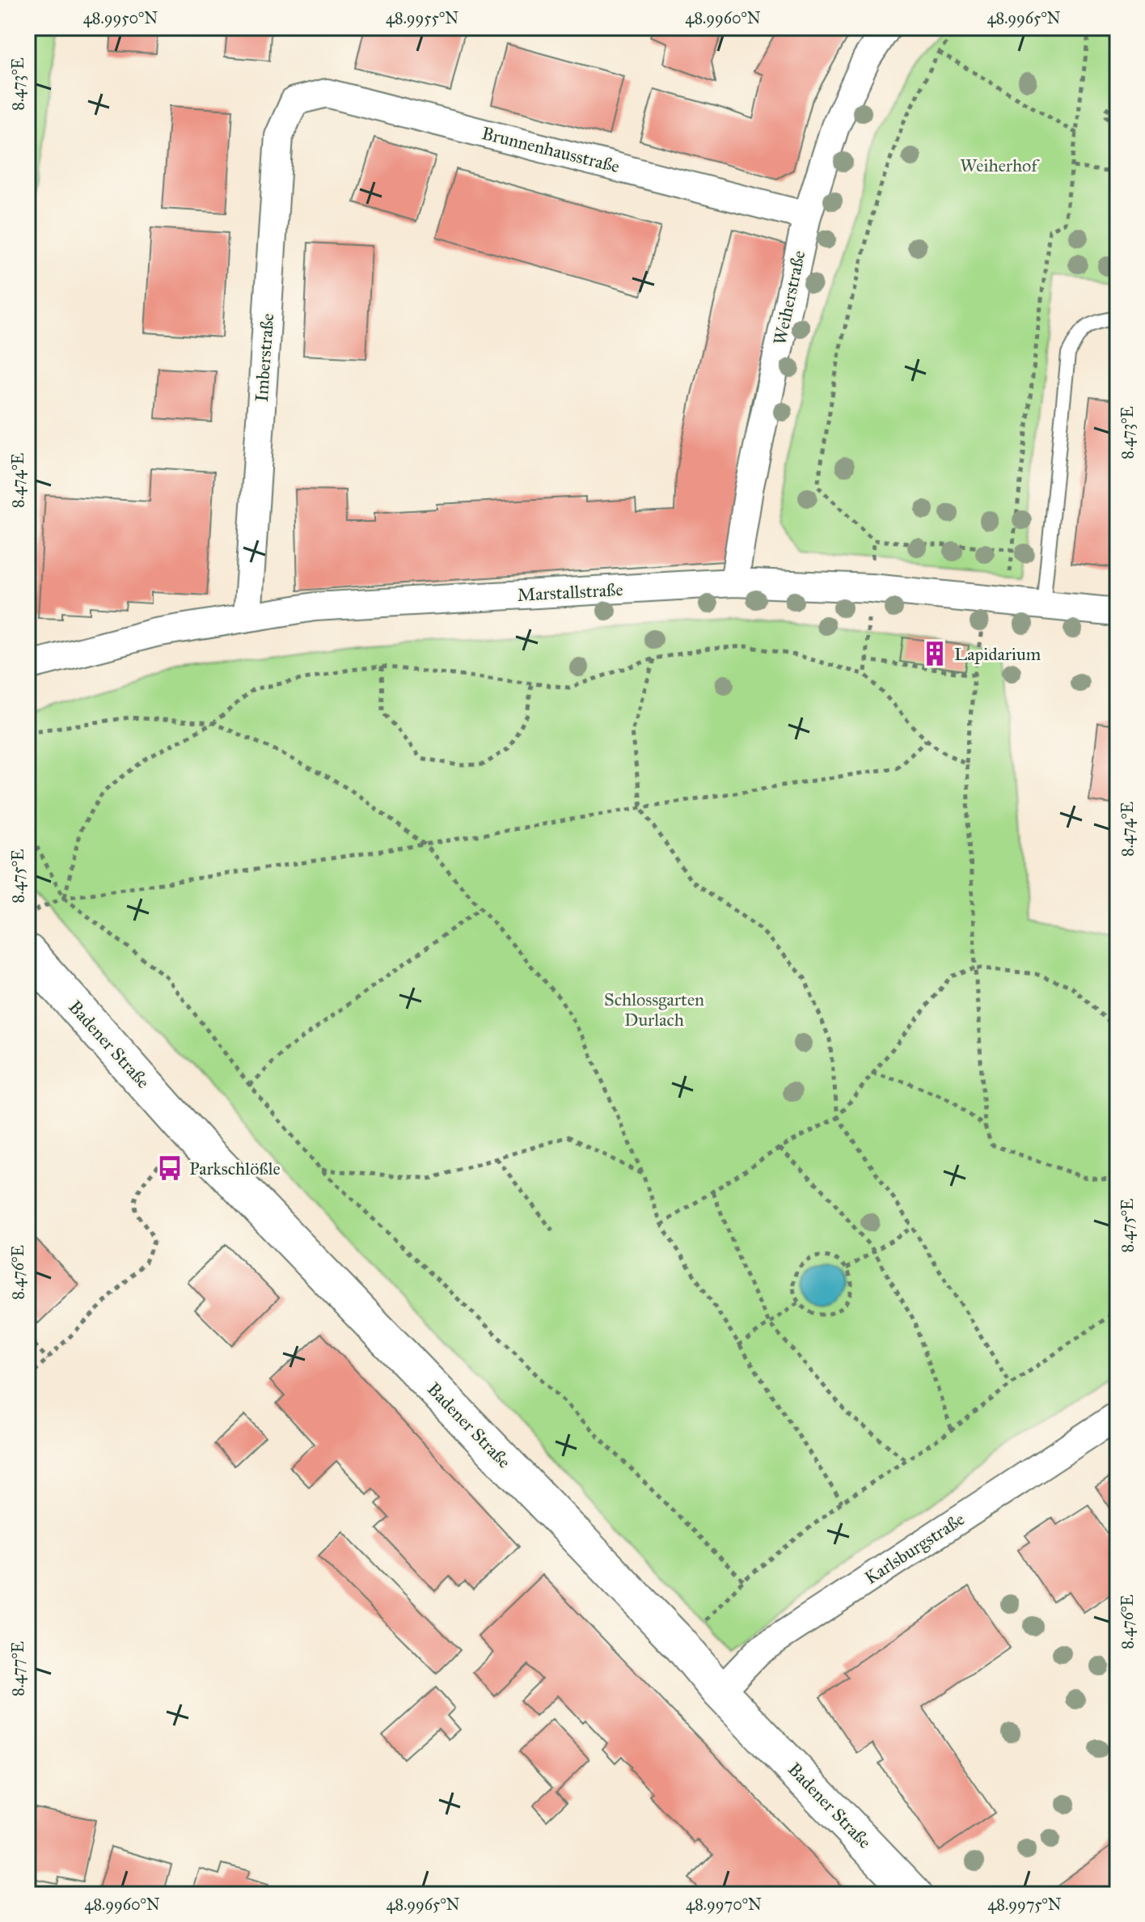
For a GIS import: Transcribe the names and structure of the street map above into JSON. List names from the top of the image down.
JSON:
{
  "streets": {
    "main road": ["Badener Straße"],
    "street": [
      "Brunnenhausstraße",
      "Weiherstraße",
      "Imberstraße",
      "Marstallstraße",
      "Karlsburgstraße"
    ]
  },
  "crossings": [
    ["Brunnenhausstraße", "Weiherstraße"],
    ["Brunnenhausstraße", "Imberstraße"],
    ["Weiherstraße", "Marstallstraße"],
    ["Imberstraße", "Marstallstraße"],
    ["Badener Straße", "Karlsburgstraße"]
  ],
  "parks": ["Weiherhof", "Schlossgarten Durlach"],
  "places": {
    "building": ["Lapidarium"],
    "bus stop": ["Parkschlößle"]
  },
  "coordinates": [
    "48.9950°N",
    "48.9955°N",
    "48.9960°N",
    "48.9965°N",
    "8.473°E",
    "8.474°E",
    "8.475°E",
    "8.476°E",
    "8.477°E",
    "48.9970°N",
    "48.9975°N"
  ]
}
